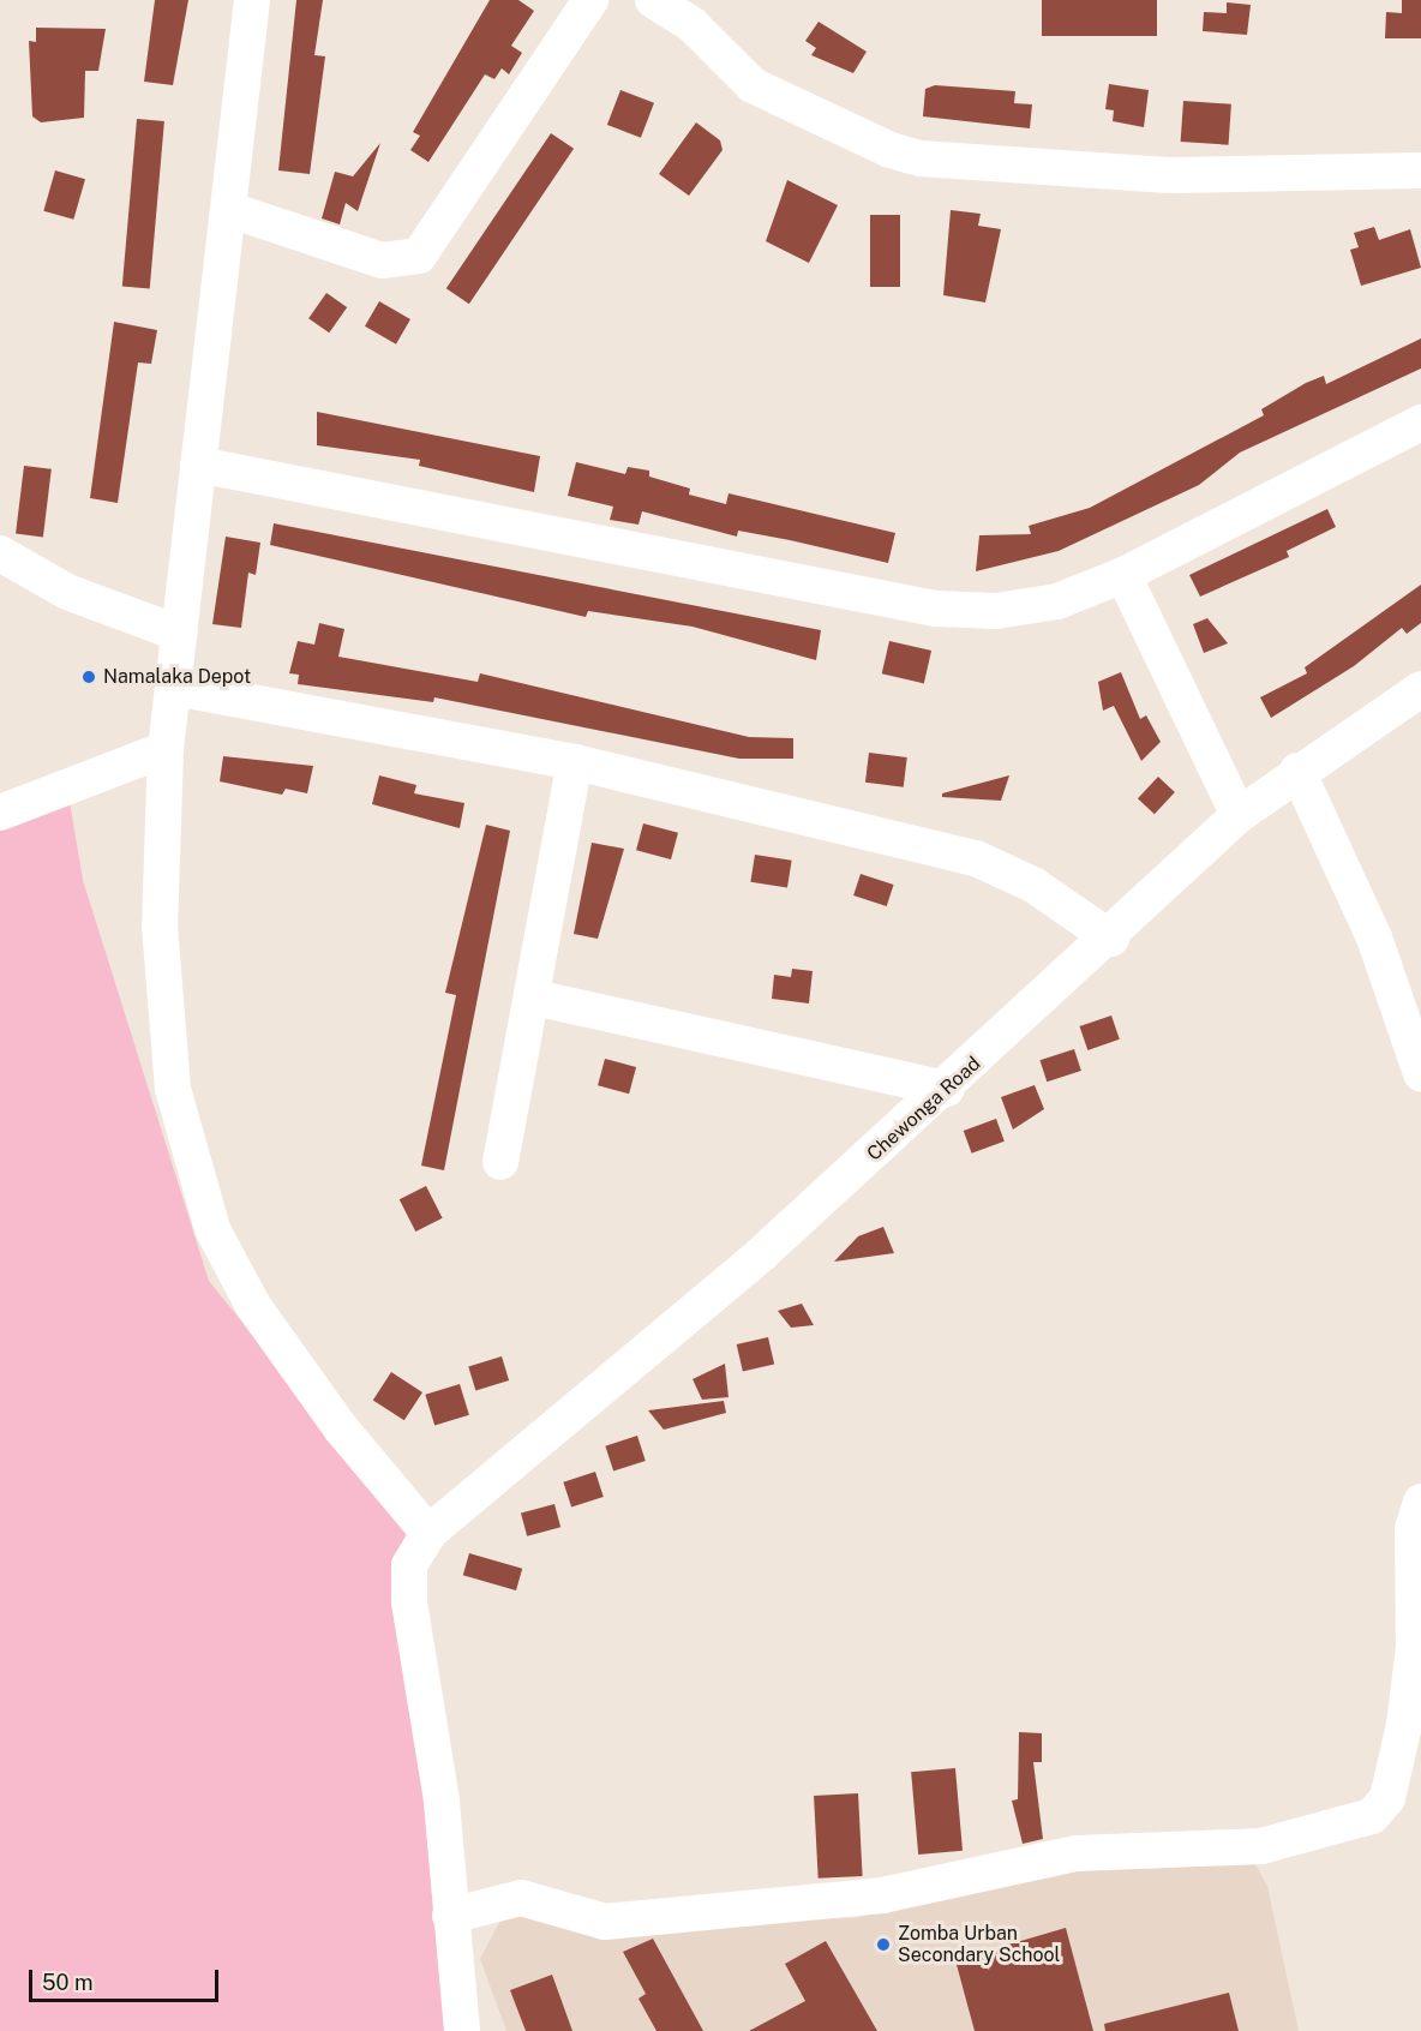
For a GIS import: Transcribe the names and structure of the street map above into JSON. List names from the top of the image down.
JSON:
{
  "streets": {
    "street": ["Chewonga Road"]
  },
  "places": ["Namalaka Depot", "Zomba Urban Secondary School"],
  "scale_bar": "50 m"
}
